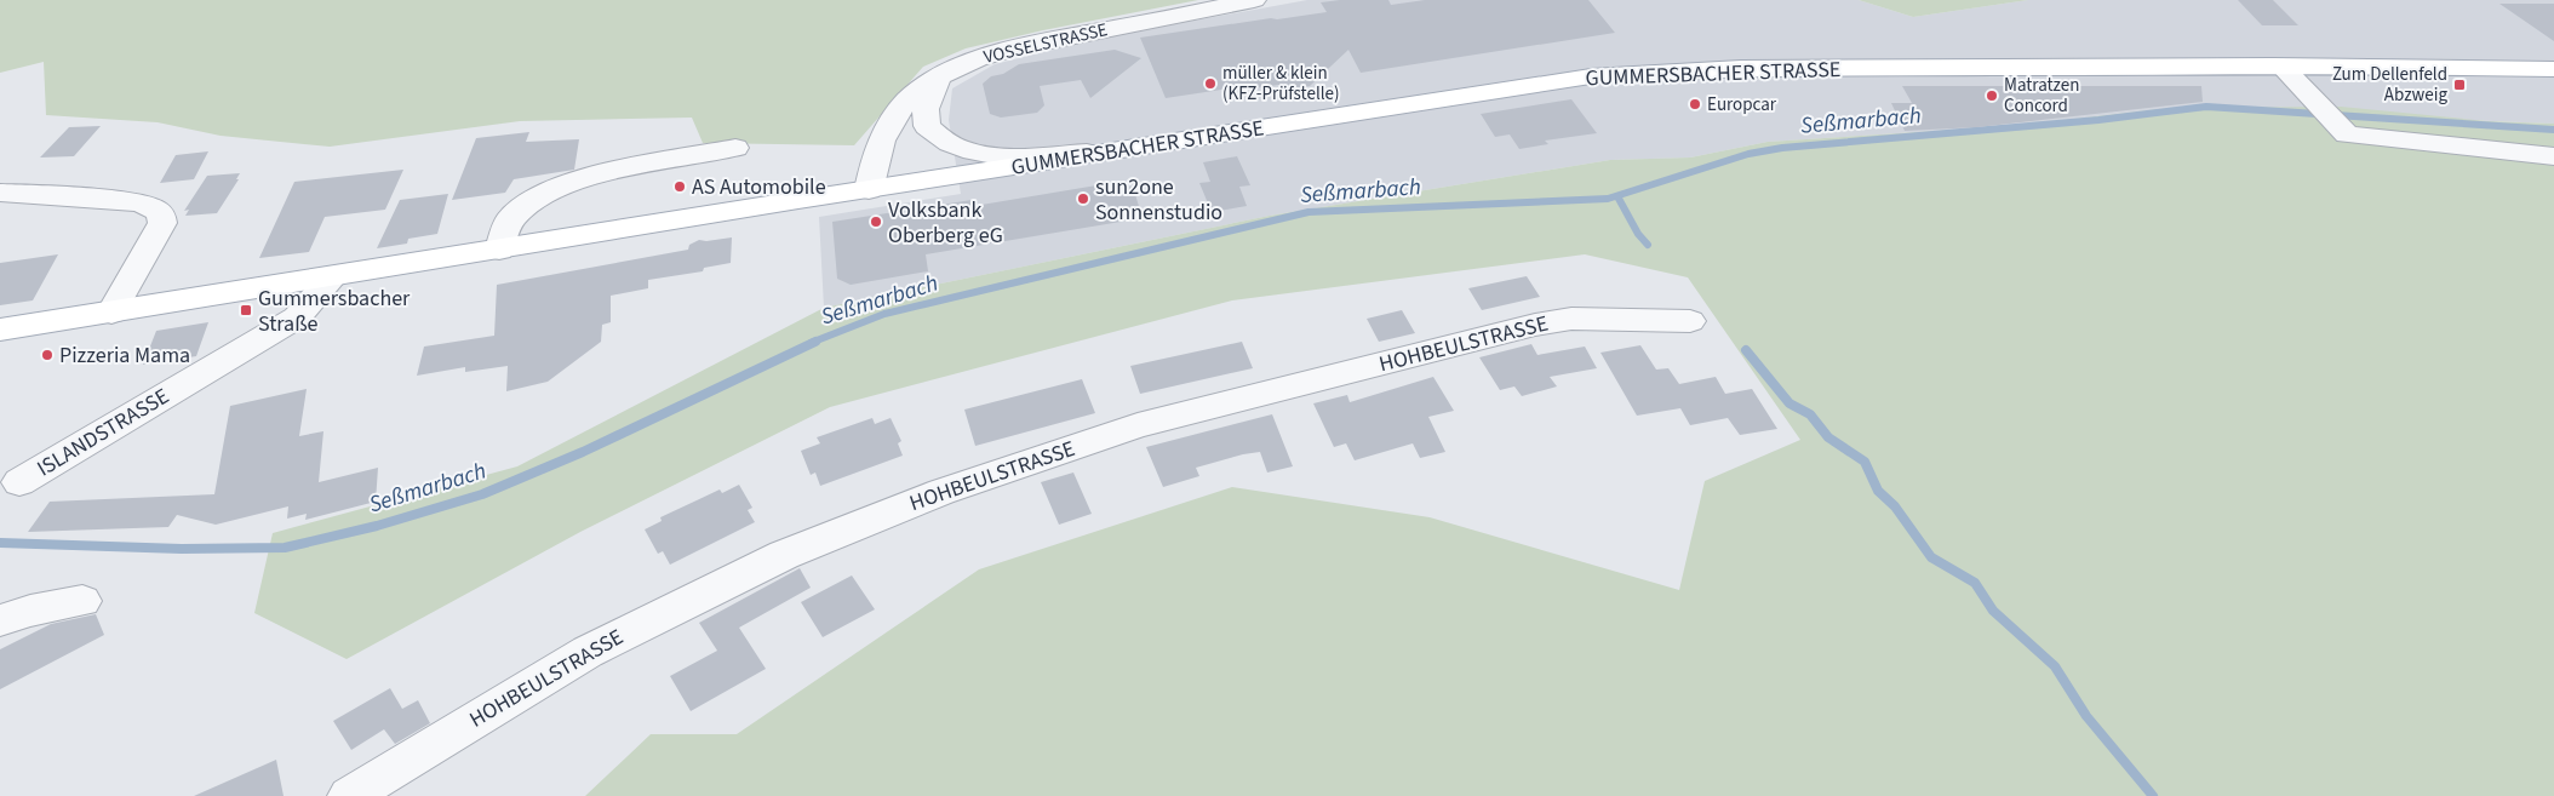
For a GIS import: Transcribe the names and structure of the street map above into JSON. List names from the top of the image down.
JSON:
{
  "streets": {
    "main road": ["GUMMERSBACHER STRASSE"],
    "street": ["VOSSELSTRASSE", "HOHBEULSTRASSE", "ISLANDSTRASSE"]
  },
  "crossings": [
    ["VOSSELSTRASSE", "GUMMERSBACHER STRASSE"],
    ["GUMMERSBACHER STRASSE", "ISLANDSTRASSE"]
  ],
  "water": ["Seßmarbach"],
  "places": {
    "other": [
      "müller & klein (KFZ-Prüfstelle)",
      "Matratzen Concord",
      "Europcar",
      "AS Automobile",
      "sun2one Sonnenstudio",
      "Volksbank Oberberg eG",
      "Pizzeria Mama"
    ],
    "transit": ["Zum Dellenfeld Abzweig", "Gummersbacher Straße"]
  }
}
